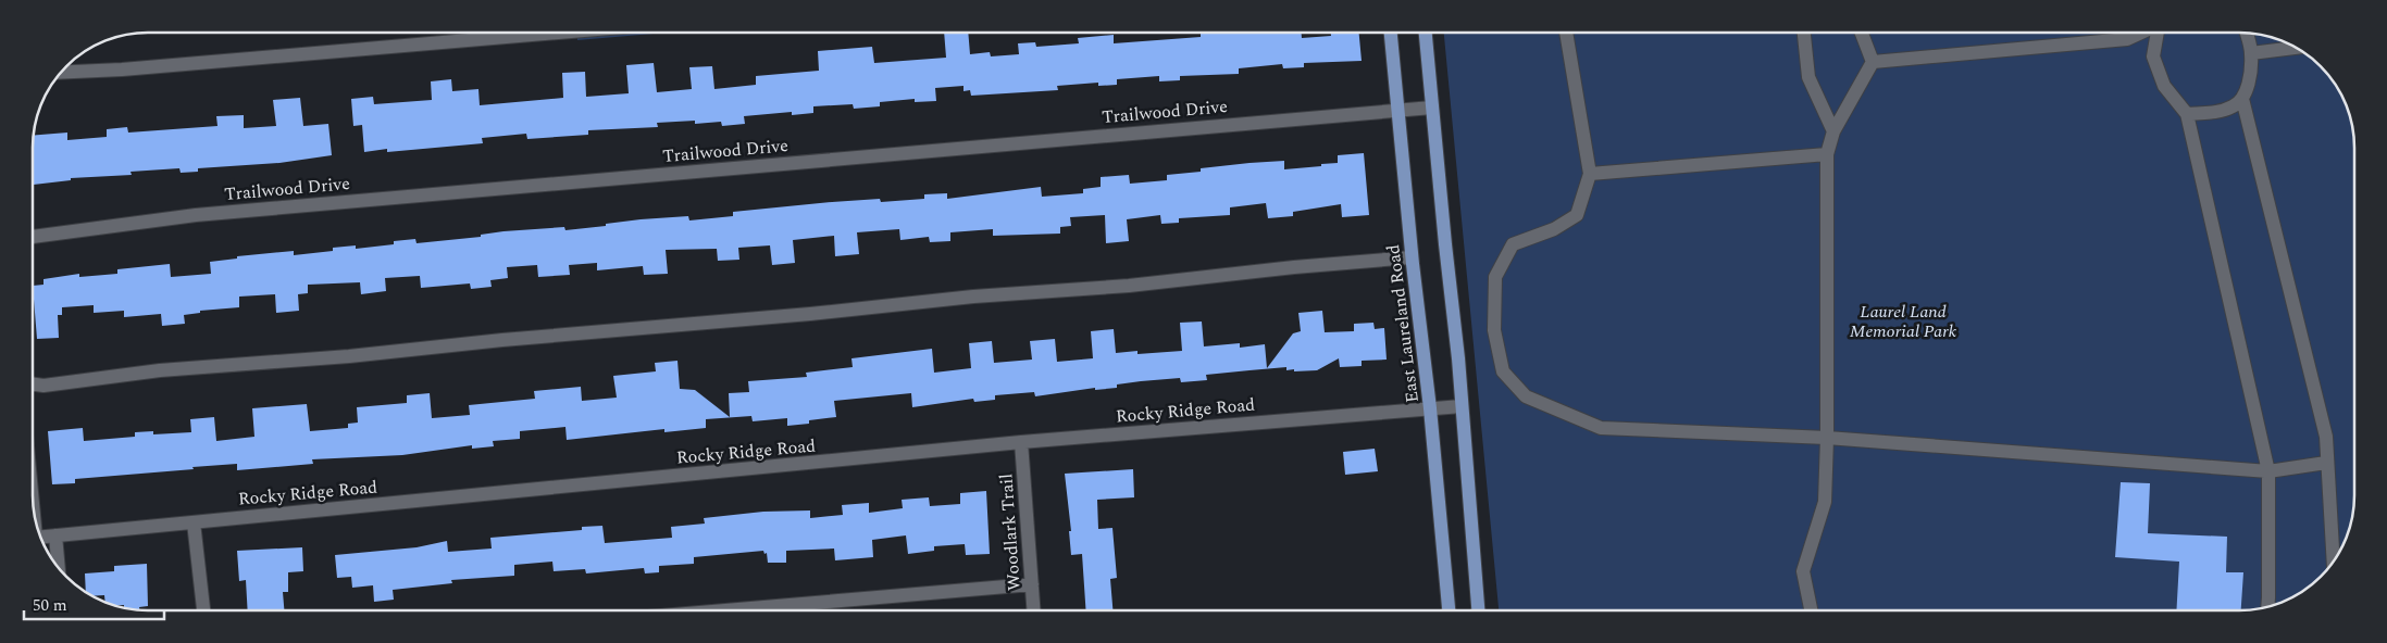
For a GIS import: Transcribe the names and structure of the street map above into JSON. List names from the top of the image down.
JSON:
{
  "streets": {
    "main road": ["East Laureland Road"],
    "street": ["Trailwood Drive", "Rocky Ridge Road", "Woodlark Trail"]
  },
  "crossings": [
    ["Trailwood Drive", "East Laureland Road"],
    ["East Laureland Road", "Rocky Ridge Road"],
    ["Rocky Ridge Road", "Woodlark Trail"]
  ],
  "parks": ["Laurel Land Memorial Park"],
  "scale_bar": "50 m"
}
